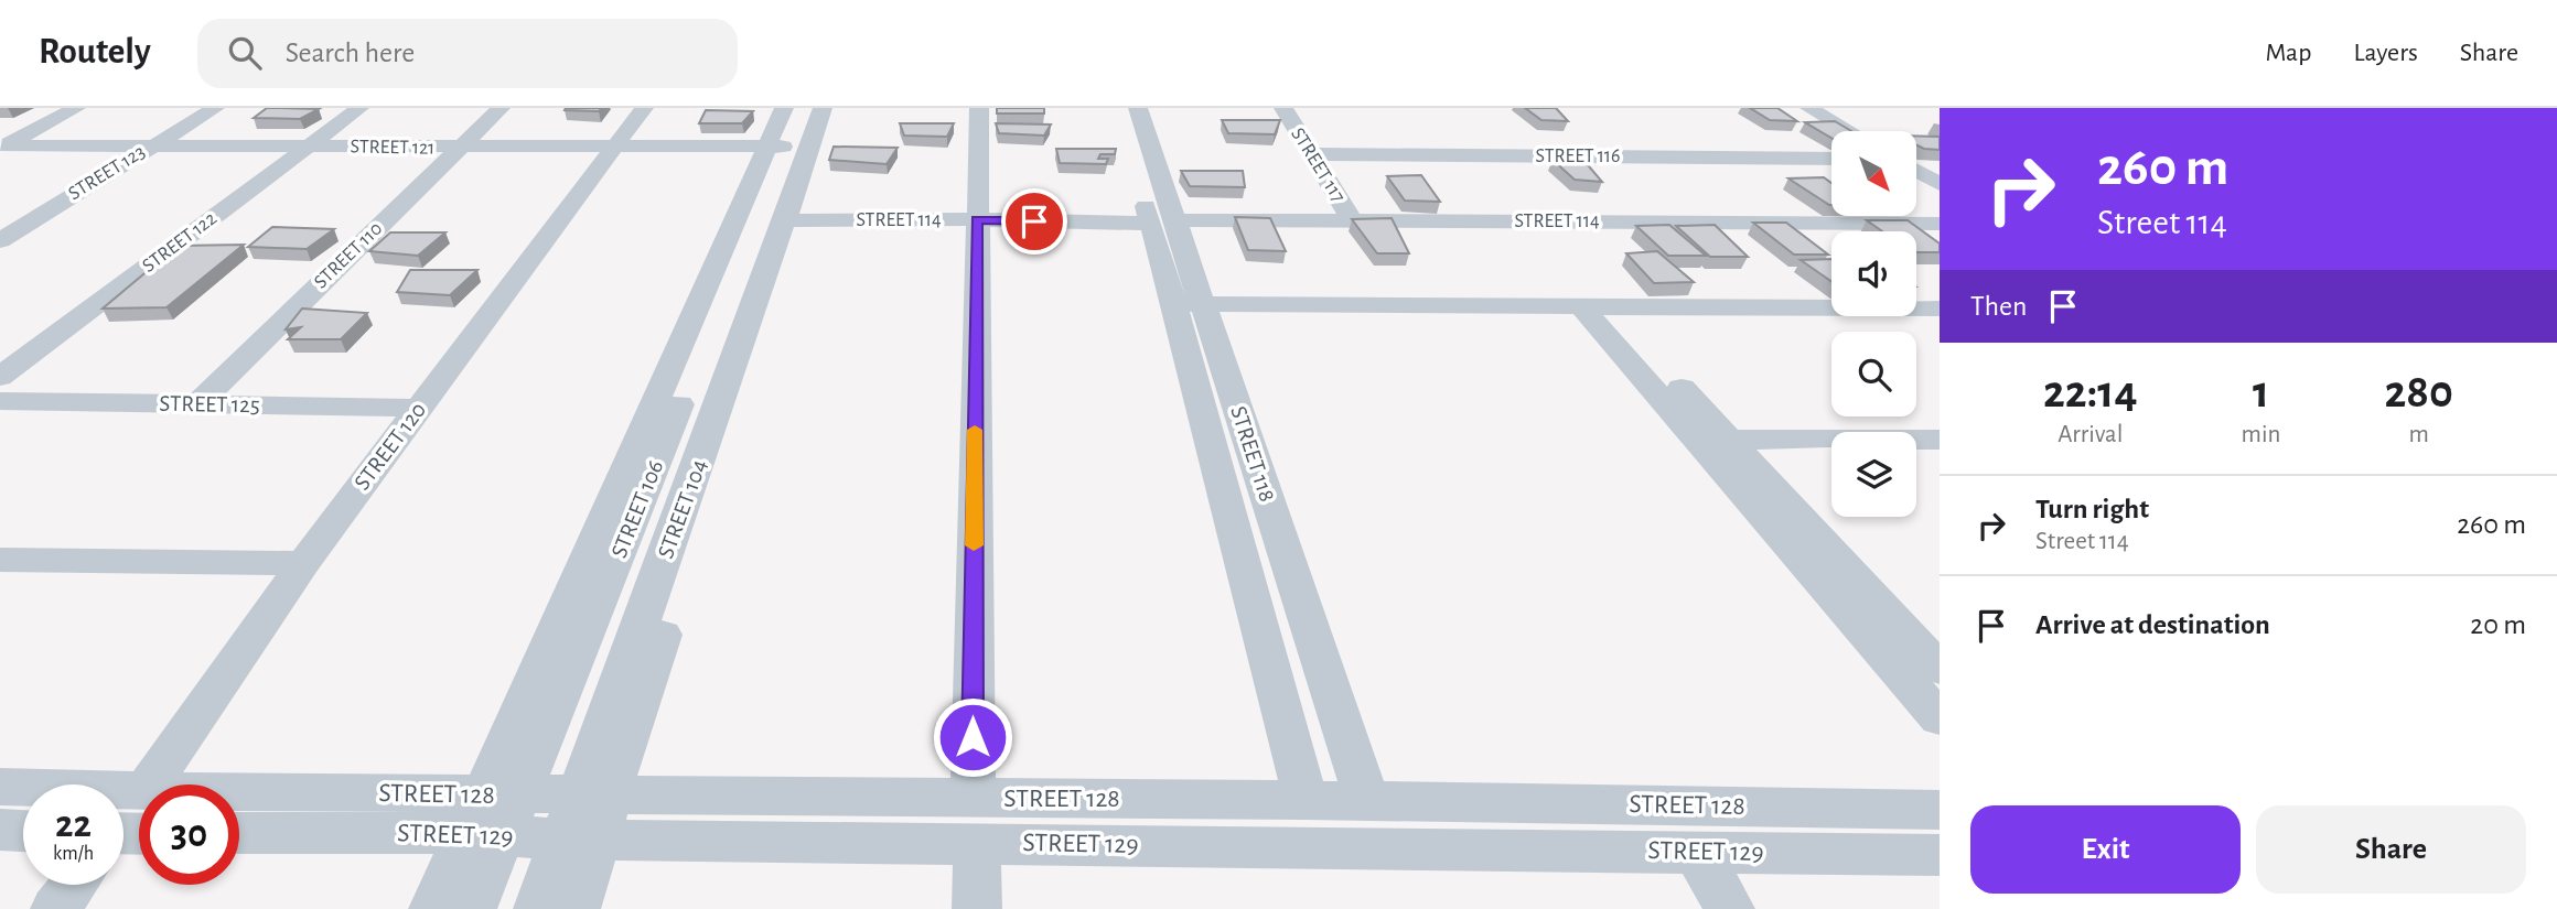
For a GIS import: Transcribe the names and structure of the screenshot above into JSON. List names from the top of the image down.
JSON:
{
  "streets": {
    "street": [
      "STREET 121",
      "STREET 116",
      "STREET 117",
      "STREET 123",
      "STREET 114",
      "STREET 122",
      "STREET 110",
      "STREET 125",
      "STREET 120",
      "STREET 118",
      "STREET 106",
      "STREET 104",
      "STREET 128",
      "STREET 129"
    ]
  },
  "crossings": [
    ["STREET 121", "STREET 123"],
    ["STREET 121", "STREET 122"],
    ["STREET 121", "STREET 110"],
    ["STREET 121", "STREET 120"],
    ["STREET 121", "STREET 106"],
    ["STREET 116", "STREET 117"],
    ["STREET 117", "STREET 114"],
    ["STREET 114", "STREET 118"],
    ["STREET 114", "STREET 104"],
    ["STREET 110", "STREET 125"],
    ["STREET 125", "STREET 120"],
    ["STREET 118", "STREET 128"],
    ["STREET 106", "STREET 128"],
    ["STREET 106", "STREET 129"],
    ["STREET 128", "STREET 129"]
  ],
  "north": "bottom right",
  "page": {
    "header": "Routely",
    "search": "Search here",
    "nav": ["Map", "Layers", "Share"],
    "turn": ["260 m", "Street 114"],
    "then": "Then",
    "eta": [
      "22:14",
      "Arrival",
      "1",
      "min",
      "280",
      "m"
    ],
    "list": [
      {
        "name": "Turn right",
        "note": "Street 114",
        "value": "260 m"
      },
      {
        "name": "Arrive at destination",
        "value": "20 m"
      }
    ],
    "speed": "22 km/h",
    "limit": "30",
    "buttons": ["Exit", "Share"]
  }
}
